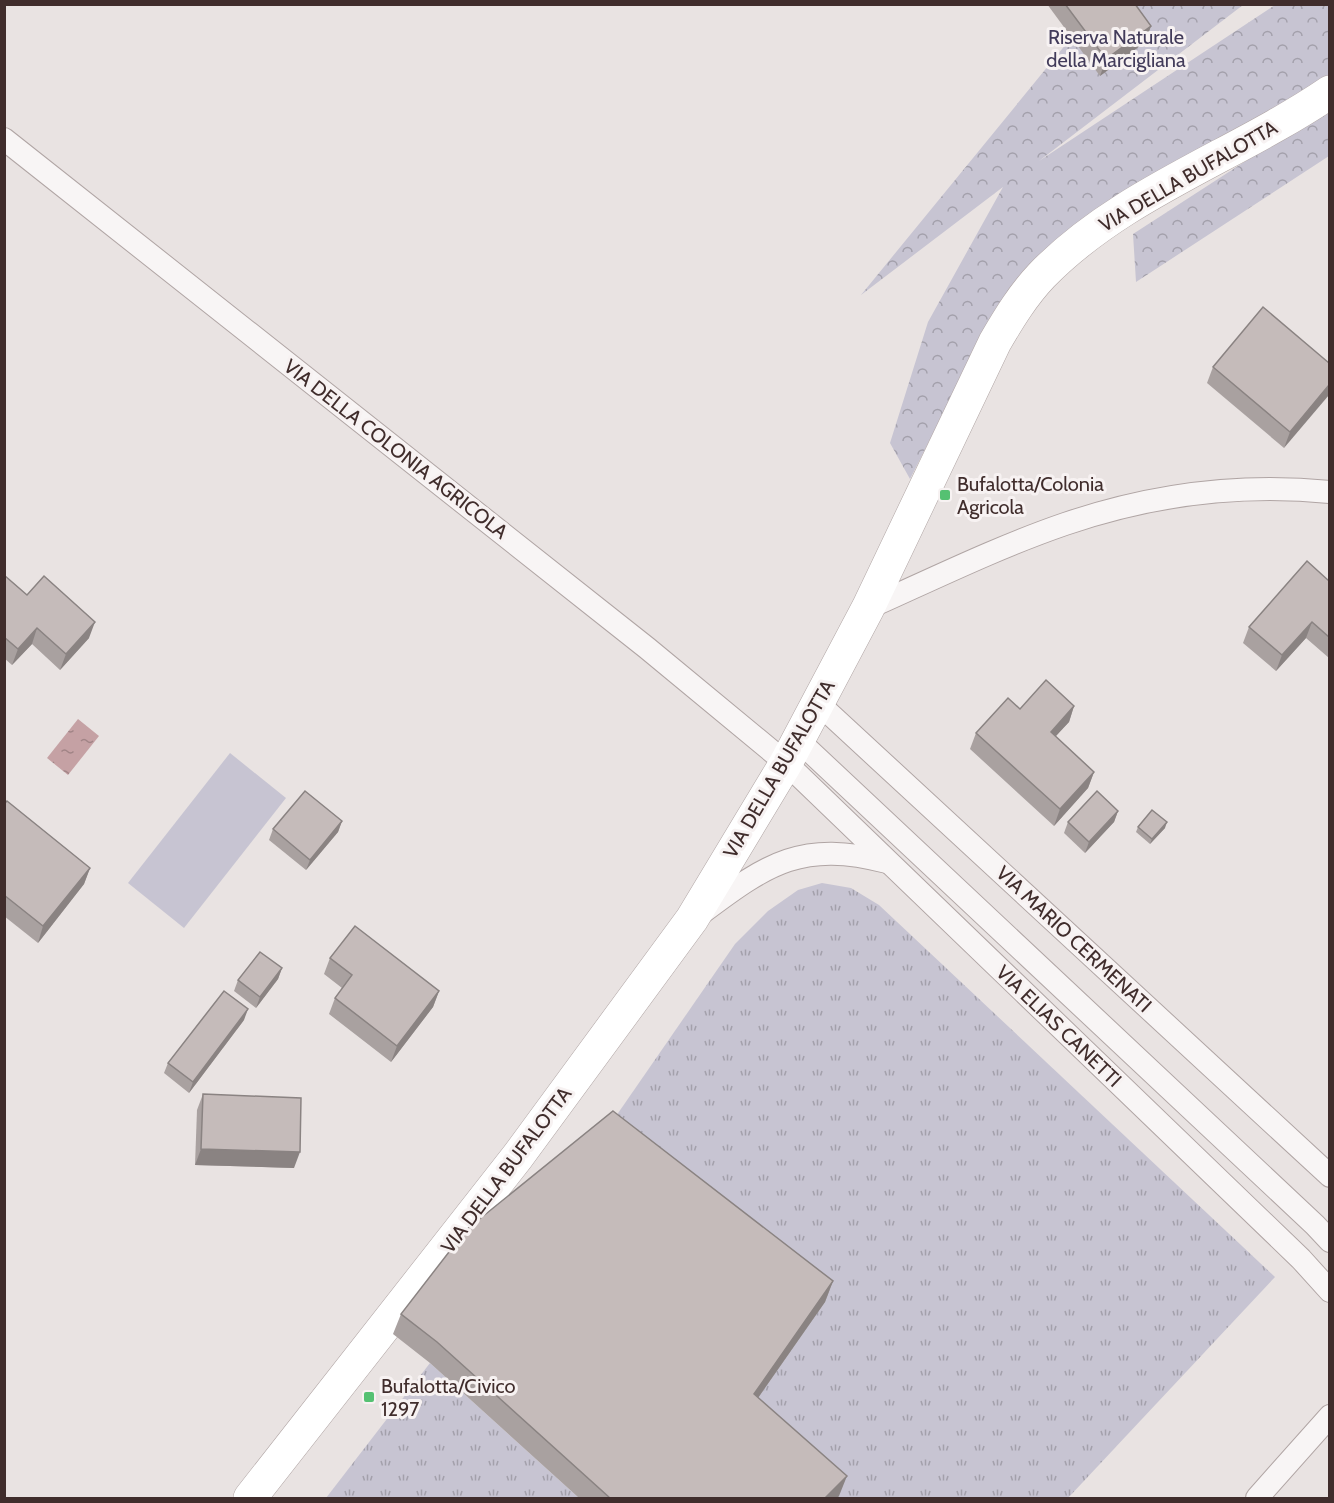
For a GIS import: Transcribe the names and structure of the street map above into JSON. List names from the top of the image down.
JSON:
{
  "streets": {
    "street": [
      "VIA DELLA BUFALOTTA",
      "VIA DELLA COLONIA AGRICOLA",
      "VIA MARIO CERMENATI",
      "VIA ELIAS CANETTI"
    ]
  },
  "crossings": [
    ["VIA DELLA BUFALOTTA", "VIA DELLA COLONIA AGRICOLA"],
    ["VIA DELLA BUFALOTTA", "VIA MARIO CERMENATI"],
    ["VIA DELLA BUFALOTTA", "VIA ELIAS CANETTI"],
    ["VIA DELLA COLONIA AGRICOLA", "VIA ELIAS CANETTI"]
  ],
  "parks": ["Riserva Naturale della Marcigliana"],
  "places": {
    "transit": ["Bufalotta/Colonia Agricola", "Bufalotta/Civico 1297"]
  }
}
